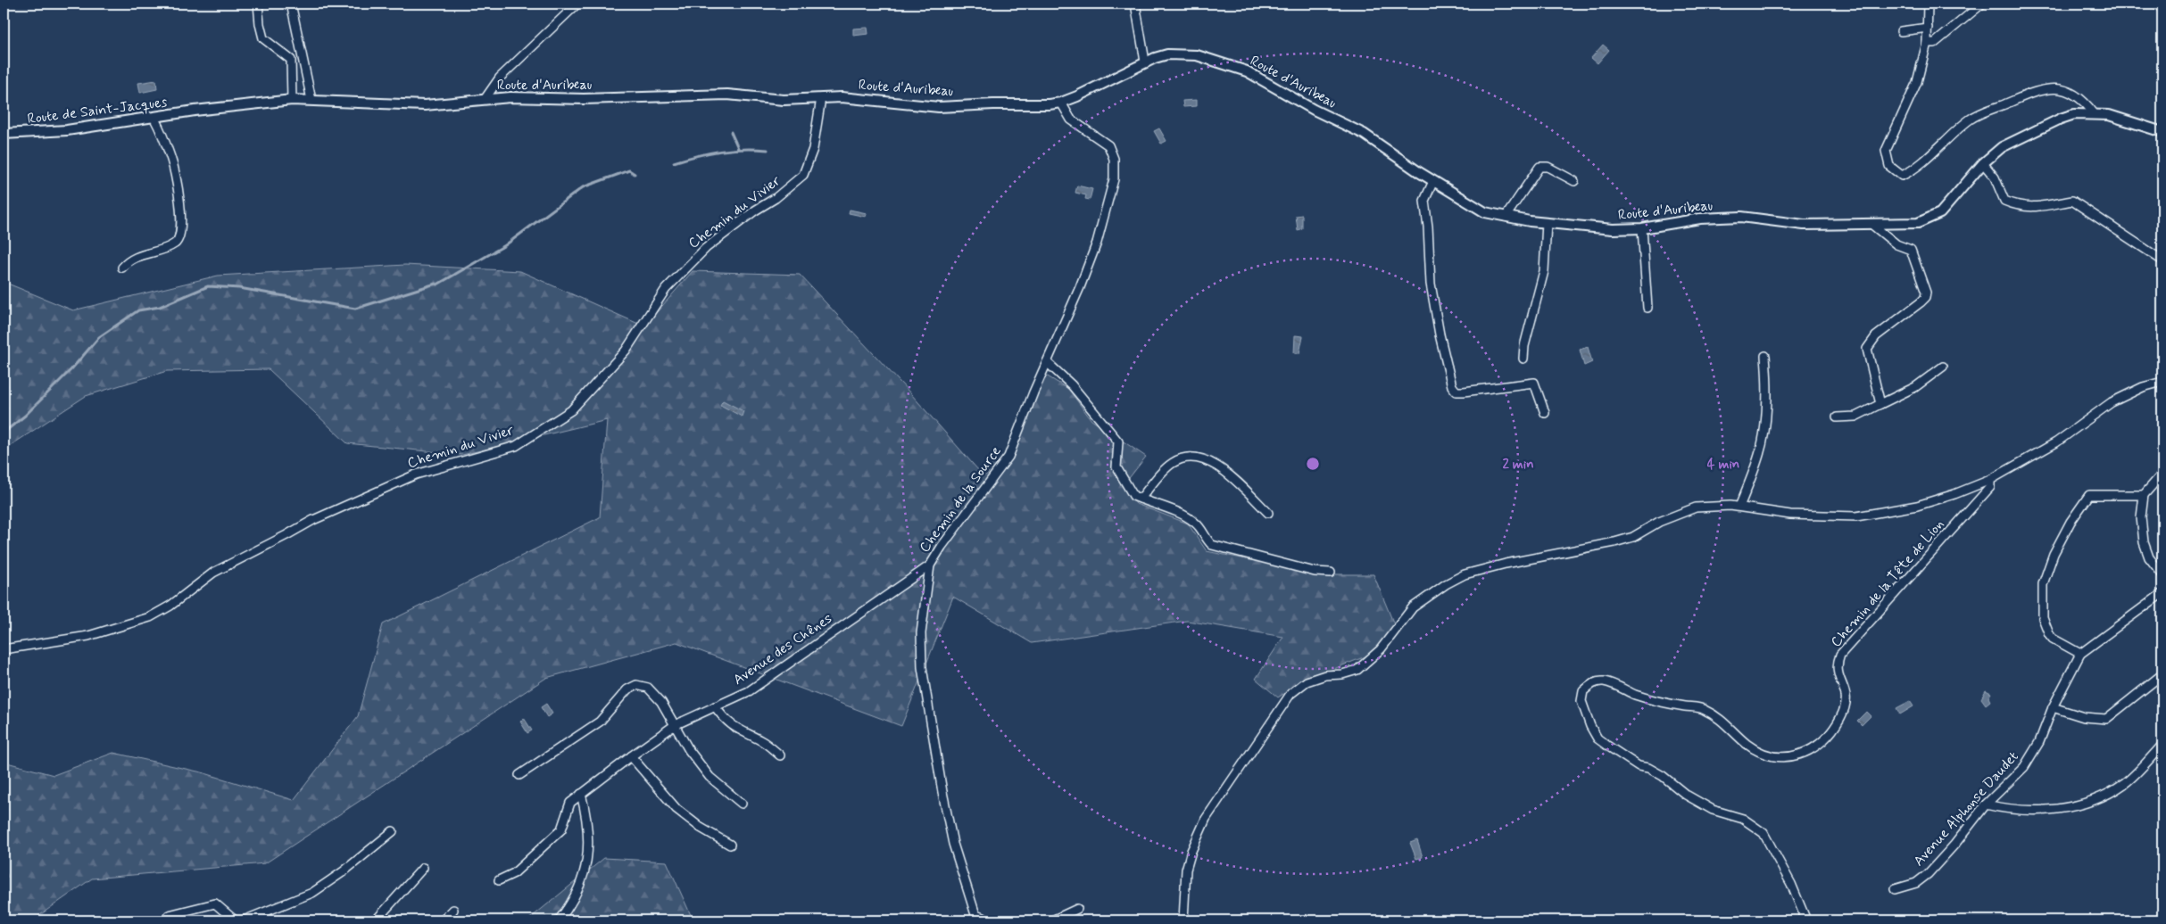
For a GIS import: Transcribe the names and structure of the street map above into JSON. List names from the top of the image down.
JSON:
{
  "streets": {
    "street": [
      "Route d'Auribeau",
      "Route de Saint-Jacques",
      "Chemin du Vivier",
      "Chemin de la Source",
      "Chemin de la Tête de Lion",
      "Avenue des Chênes",
      "Avenue Alphonse Daudet"
    ]
  },
  "crossings": [
    ["Route d'Auribeau", "Route de Saint-Jacques"],
    ["Route d'Auribeau", "Chemin du Vivier"],
    ["Route d'Auribeau", "Chemin de la Source"],
    ["Chemin de la Source", "Avenue des Chênes"]
  ],
  "rings": ["2 min", "4 min"]
}
